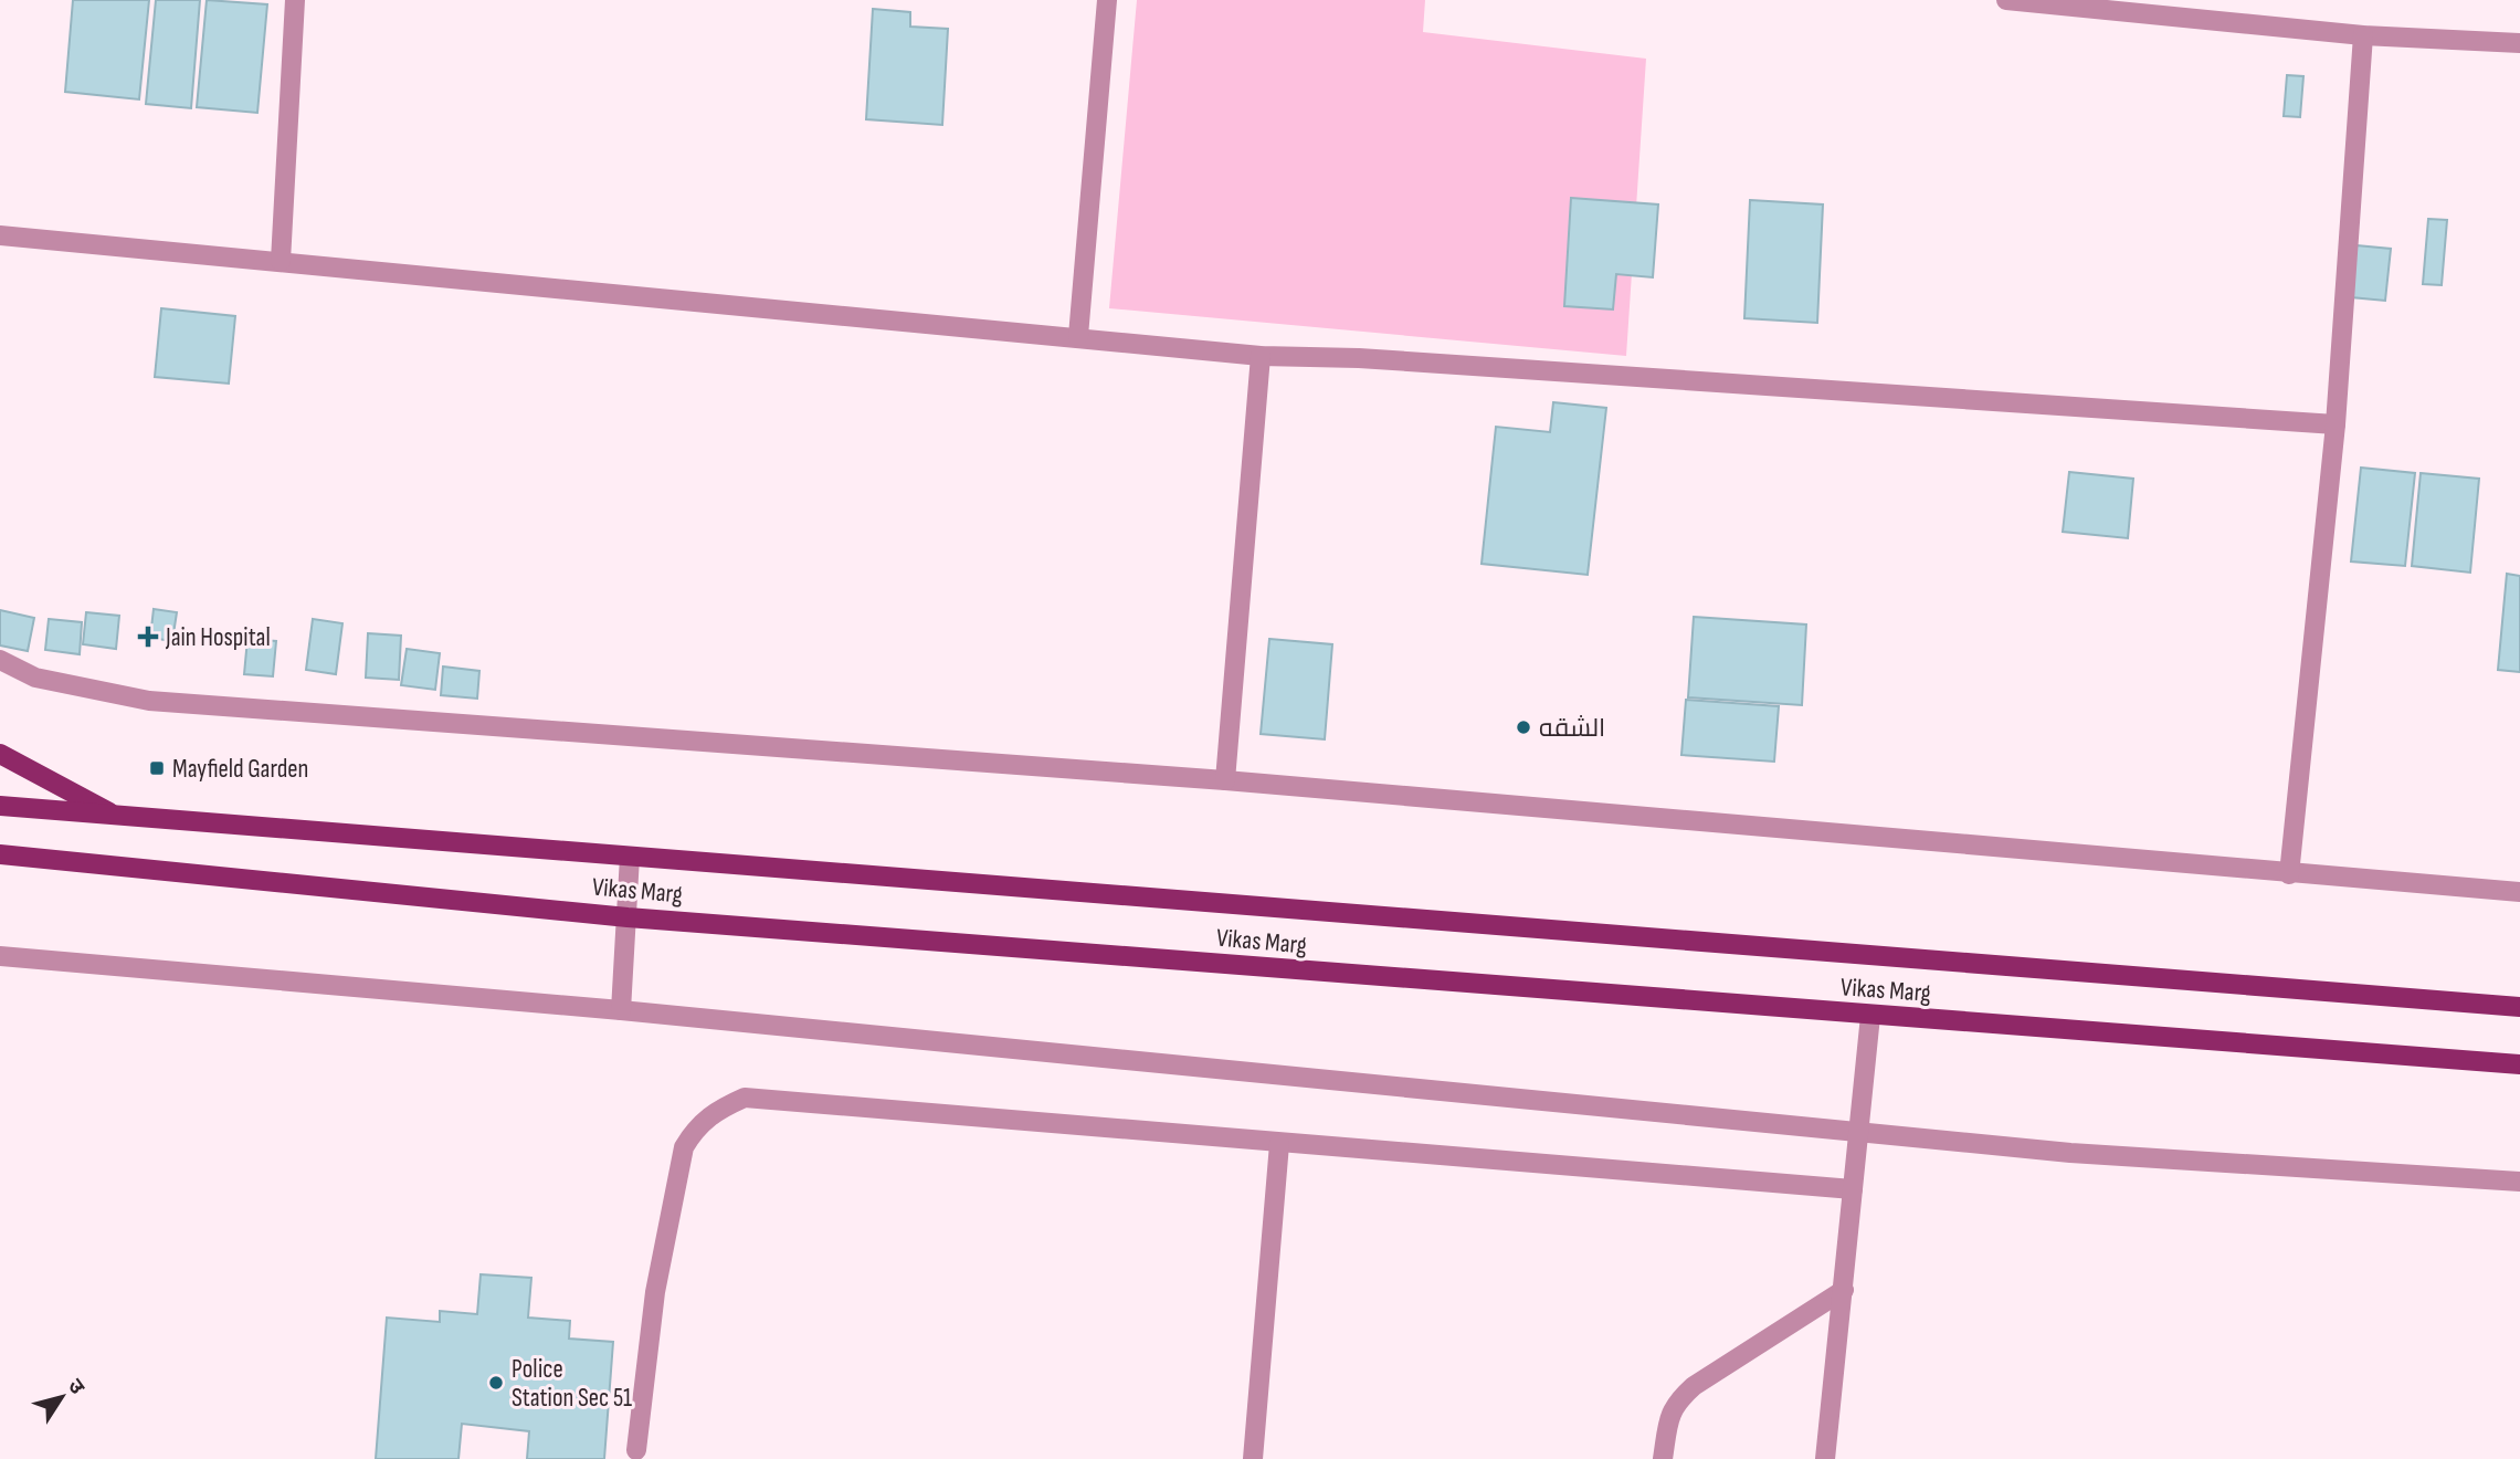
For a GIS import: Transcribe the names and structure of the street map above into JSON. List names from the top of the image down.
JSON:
{
  "streets": {
    "main road": ["Vikas Marg"]
  },
  "places": {
    "health": ["Jain Hospital"],
    "other": ["الشقه", "Police Station Sec 51"],
    "transit": ["Mayfield Garden"]
  },
  "north": "top right"
}
